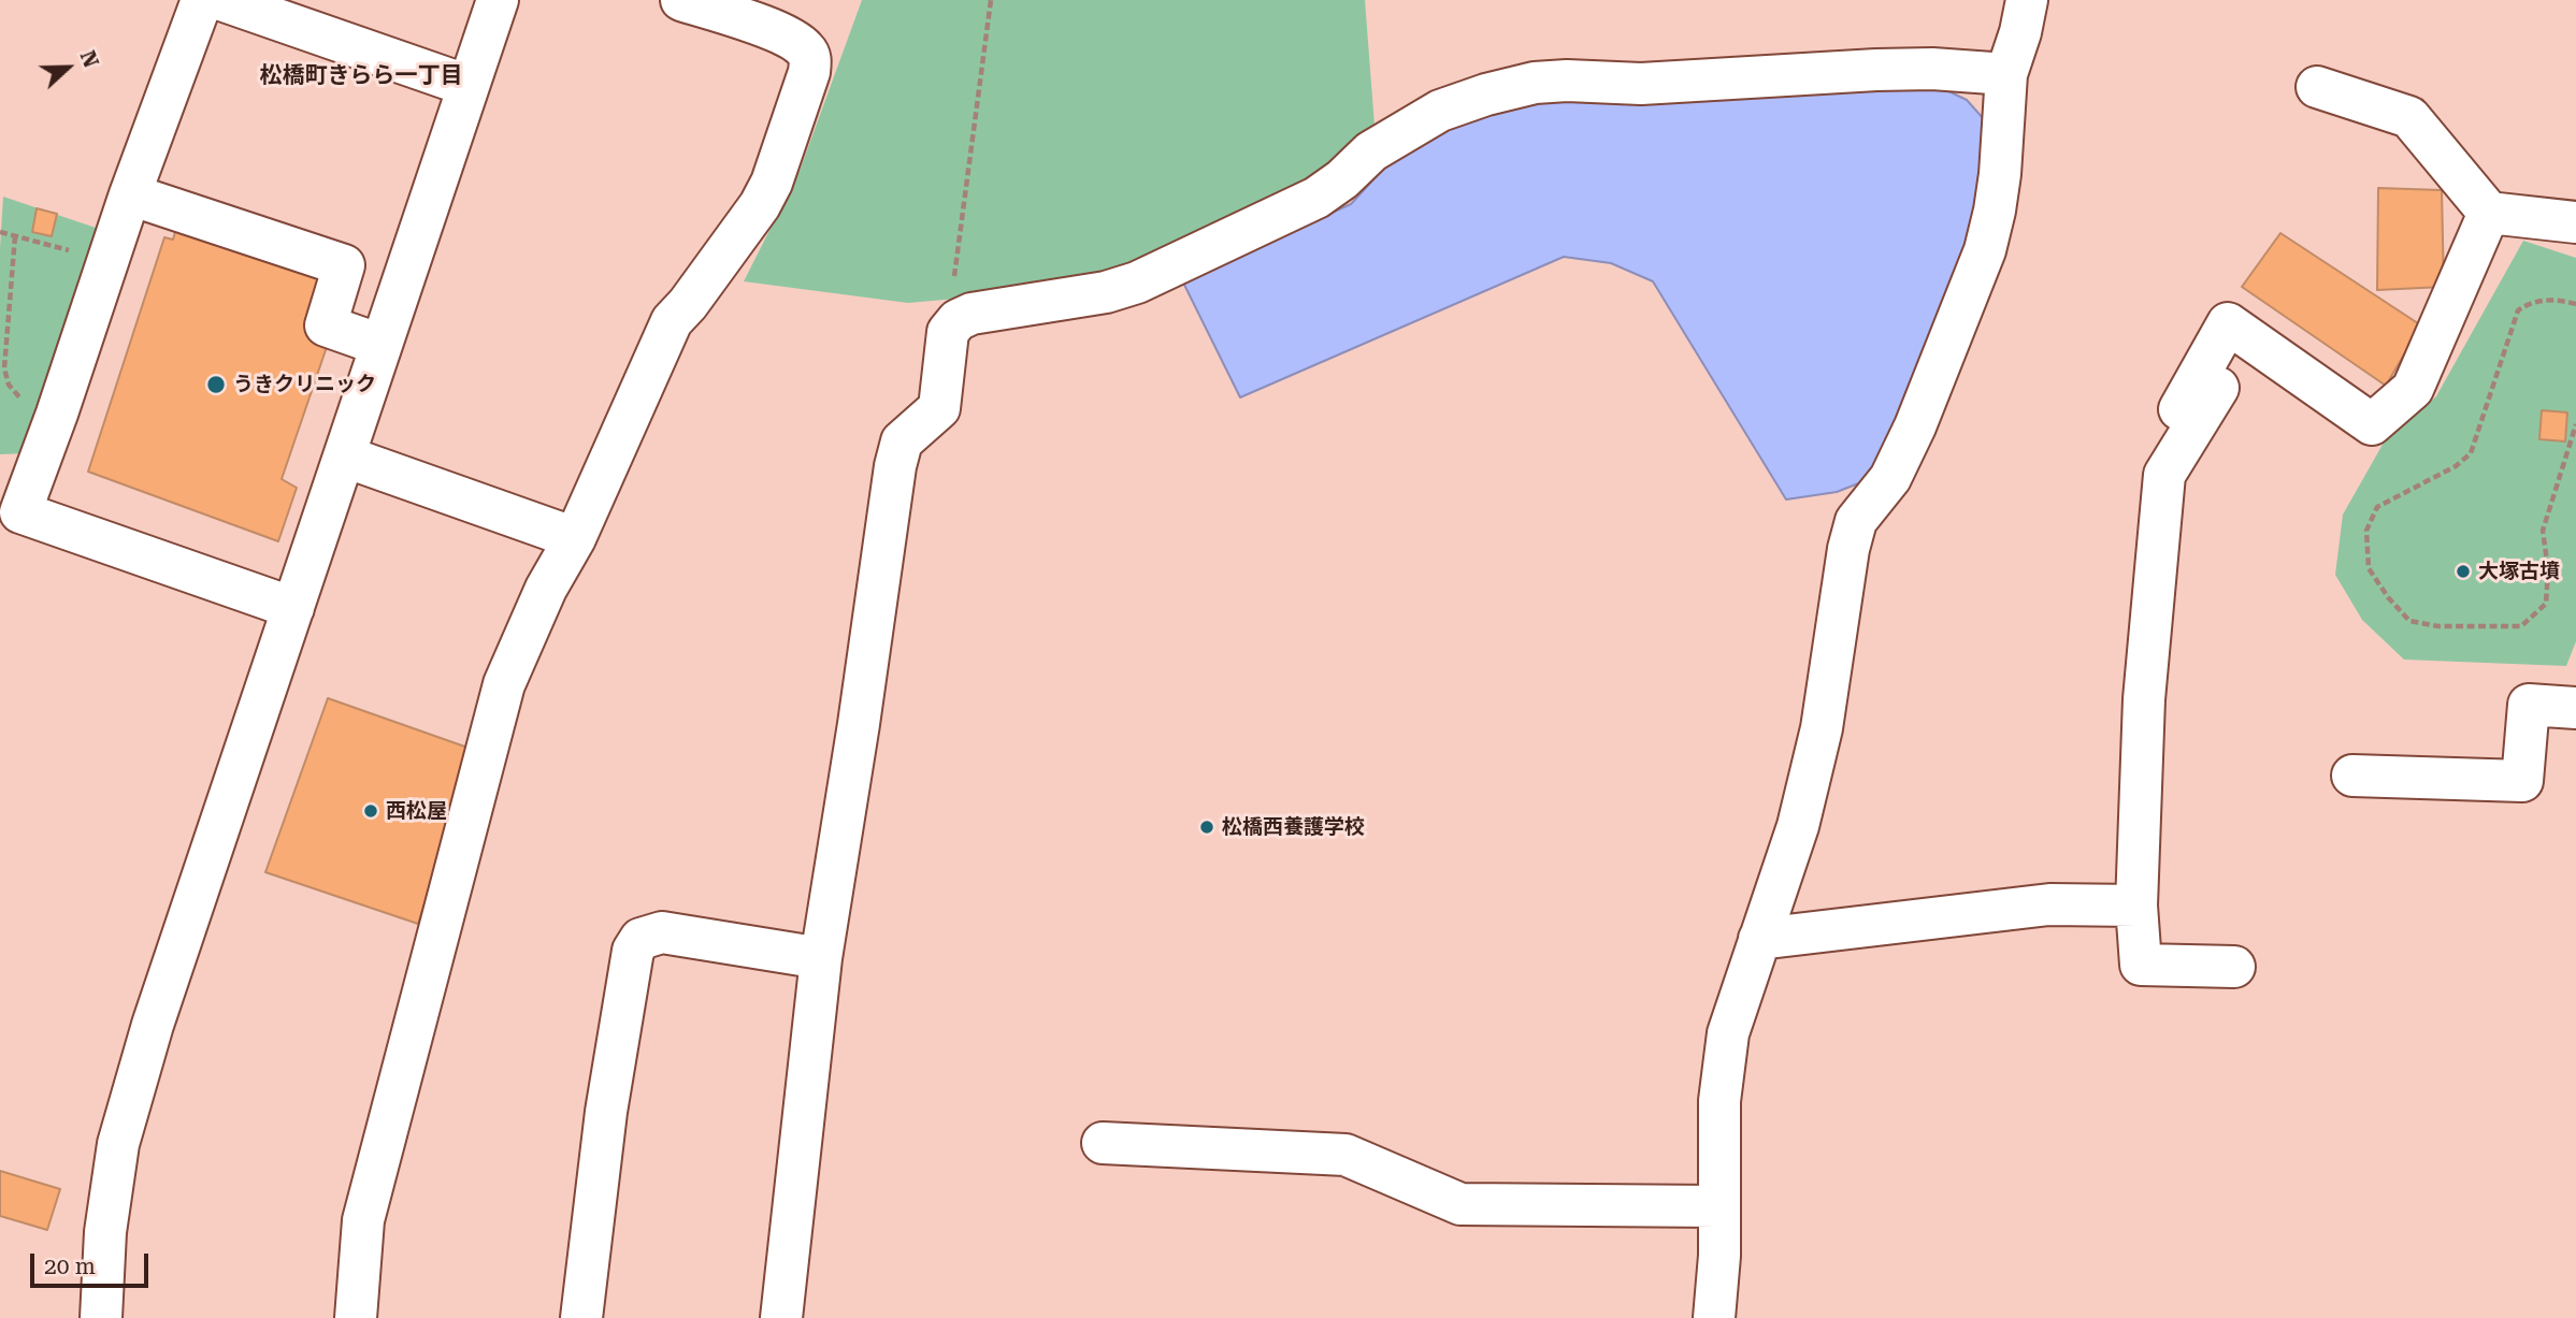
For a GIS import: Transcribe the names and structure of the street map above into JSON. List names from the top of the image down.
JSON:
{
  "districts": ["松橋町きらら一丁目"],
  "places": [
    "うきクリニック",
    "大塚古墳",
    "西松屋",
    "松橋西養護学校"
  ],
  "scale_bar": "20 m",
  "north": "right"
}
